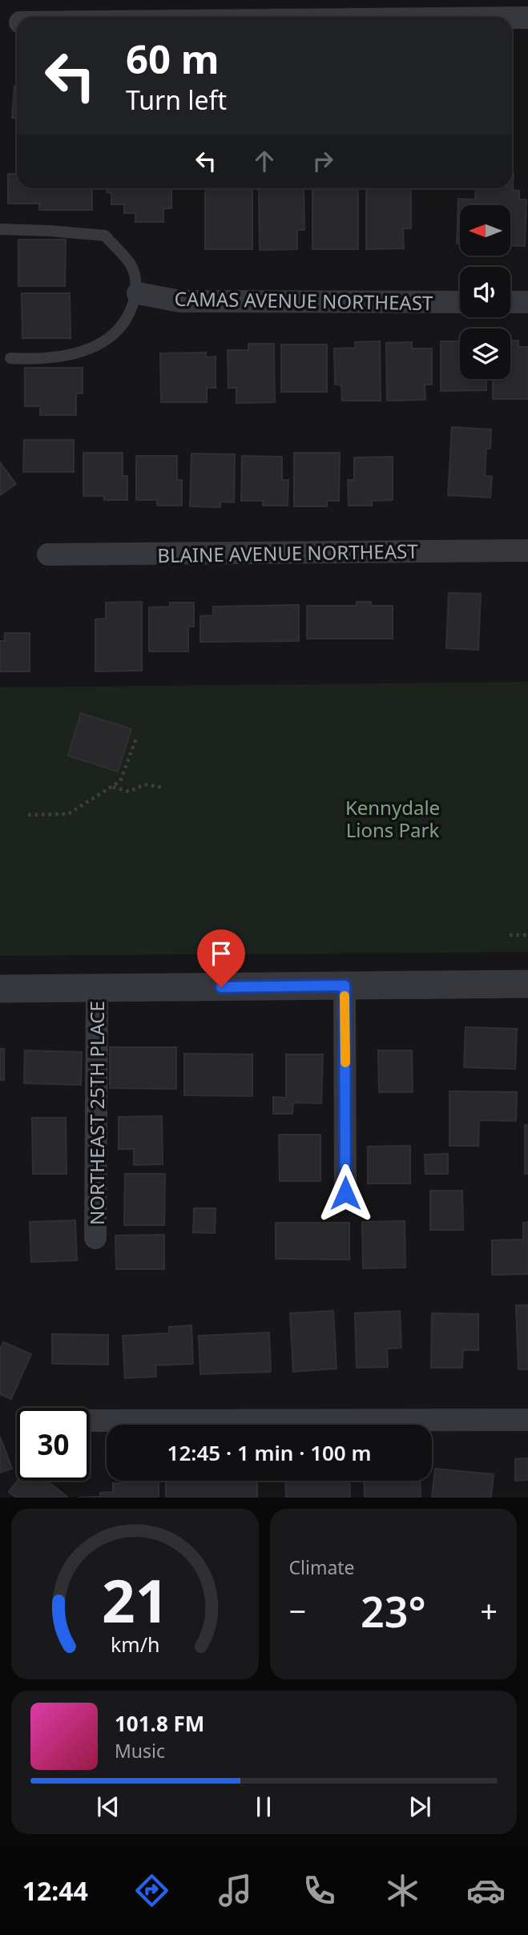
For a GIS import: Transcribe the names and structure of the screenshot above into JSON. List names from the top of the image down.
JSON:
{
  "streets": {
    "street": ["CAMAS AVENUE NORTHEAST", "BLAINE AVENUE NORTHEAST", "NORTHEAST 25TH PLACE"]
  },
  "parks": ["Kennydale Lions Park"],
  "north": "left",
  "page": {
    "turn": ["60 m", "Turn left"],
    "limit": "30",
    "trip": "12:45 · 1 min · 100 m",
    "tile": "Climate",
    "heat": ["−", "23°", "+"],
    "song": ["101.8 FM", "Music"],
    "tabs": "12:44",
    "gauge": ["21", "km/h"]
  }
}
